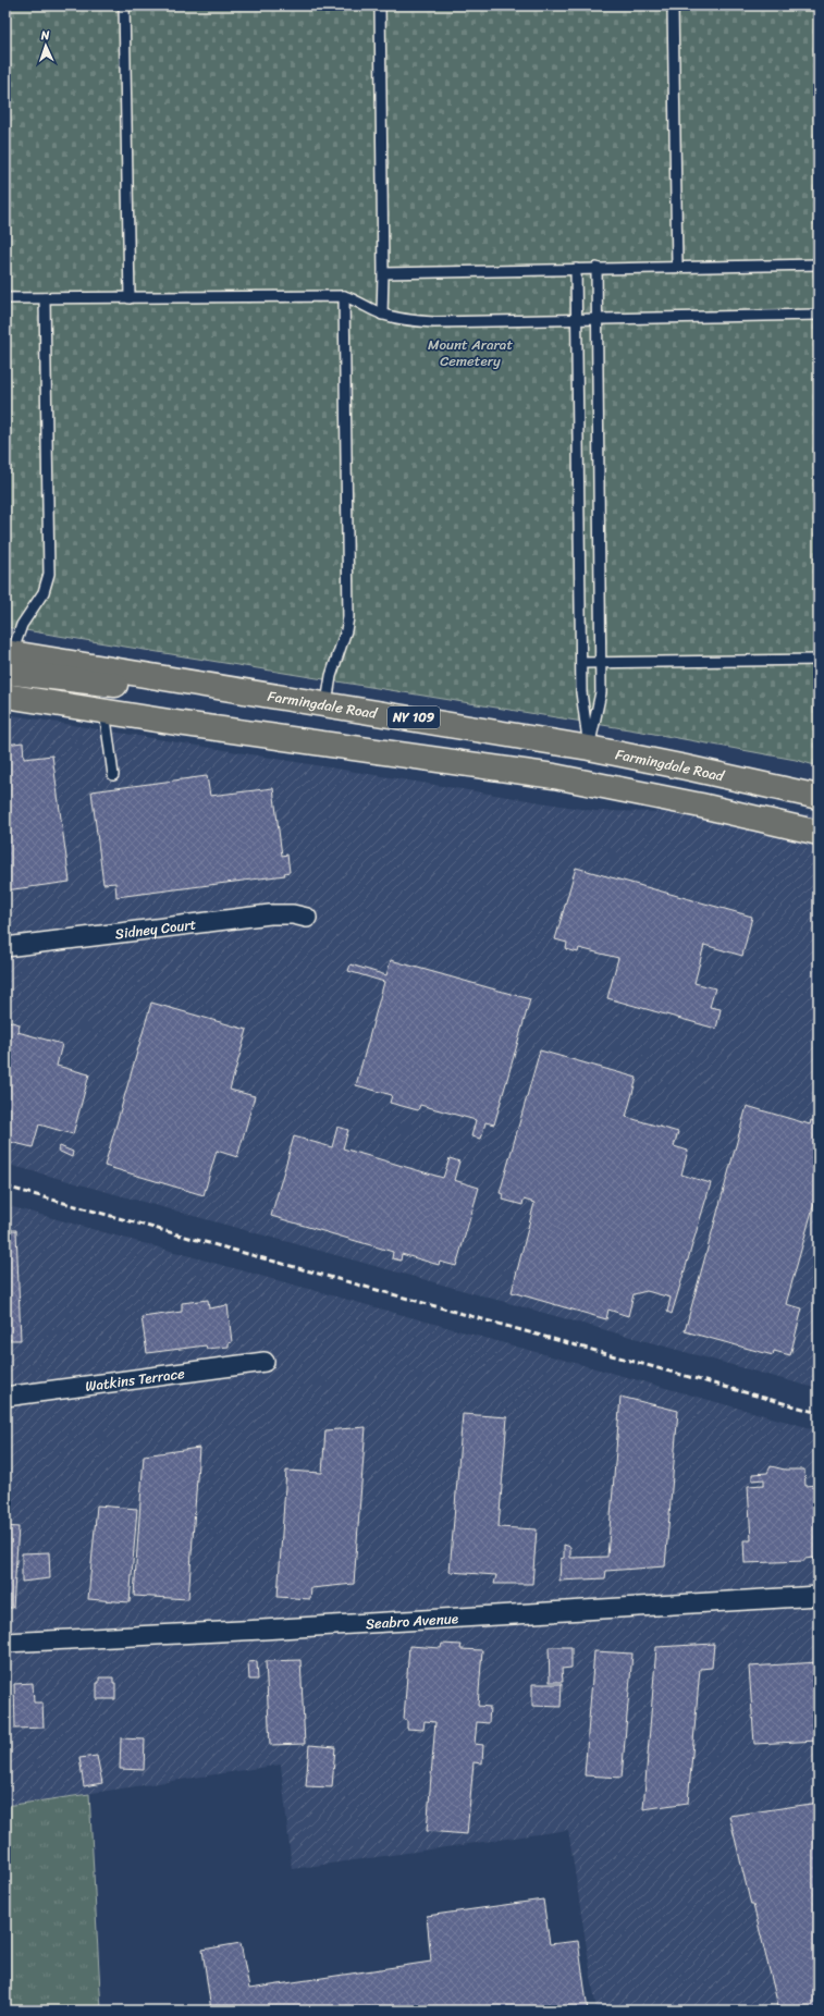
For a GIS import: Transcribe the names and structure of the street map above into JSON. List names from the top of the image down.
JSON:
{
  "streets": {
    "main road": ["Farmingdale Road", "NY 109"],
    "street": ["Sidney Court", "Watkins Terrace", "Seabro Avenue"]
  },
  "parks": ["Mount Ararat Cemetery"],
  "north": "top"
}
